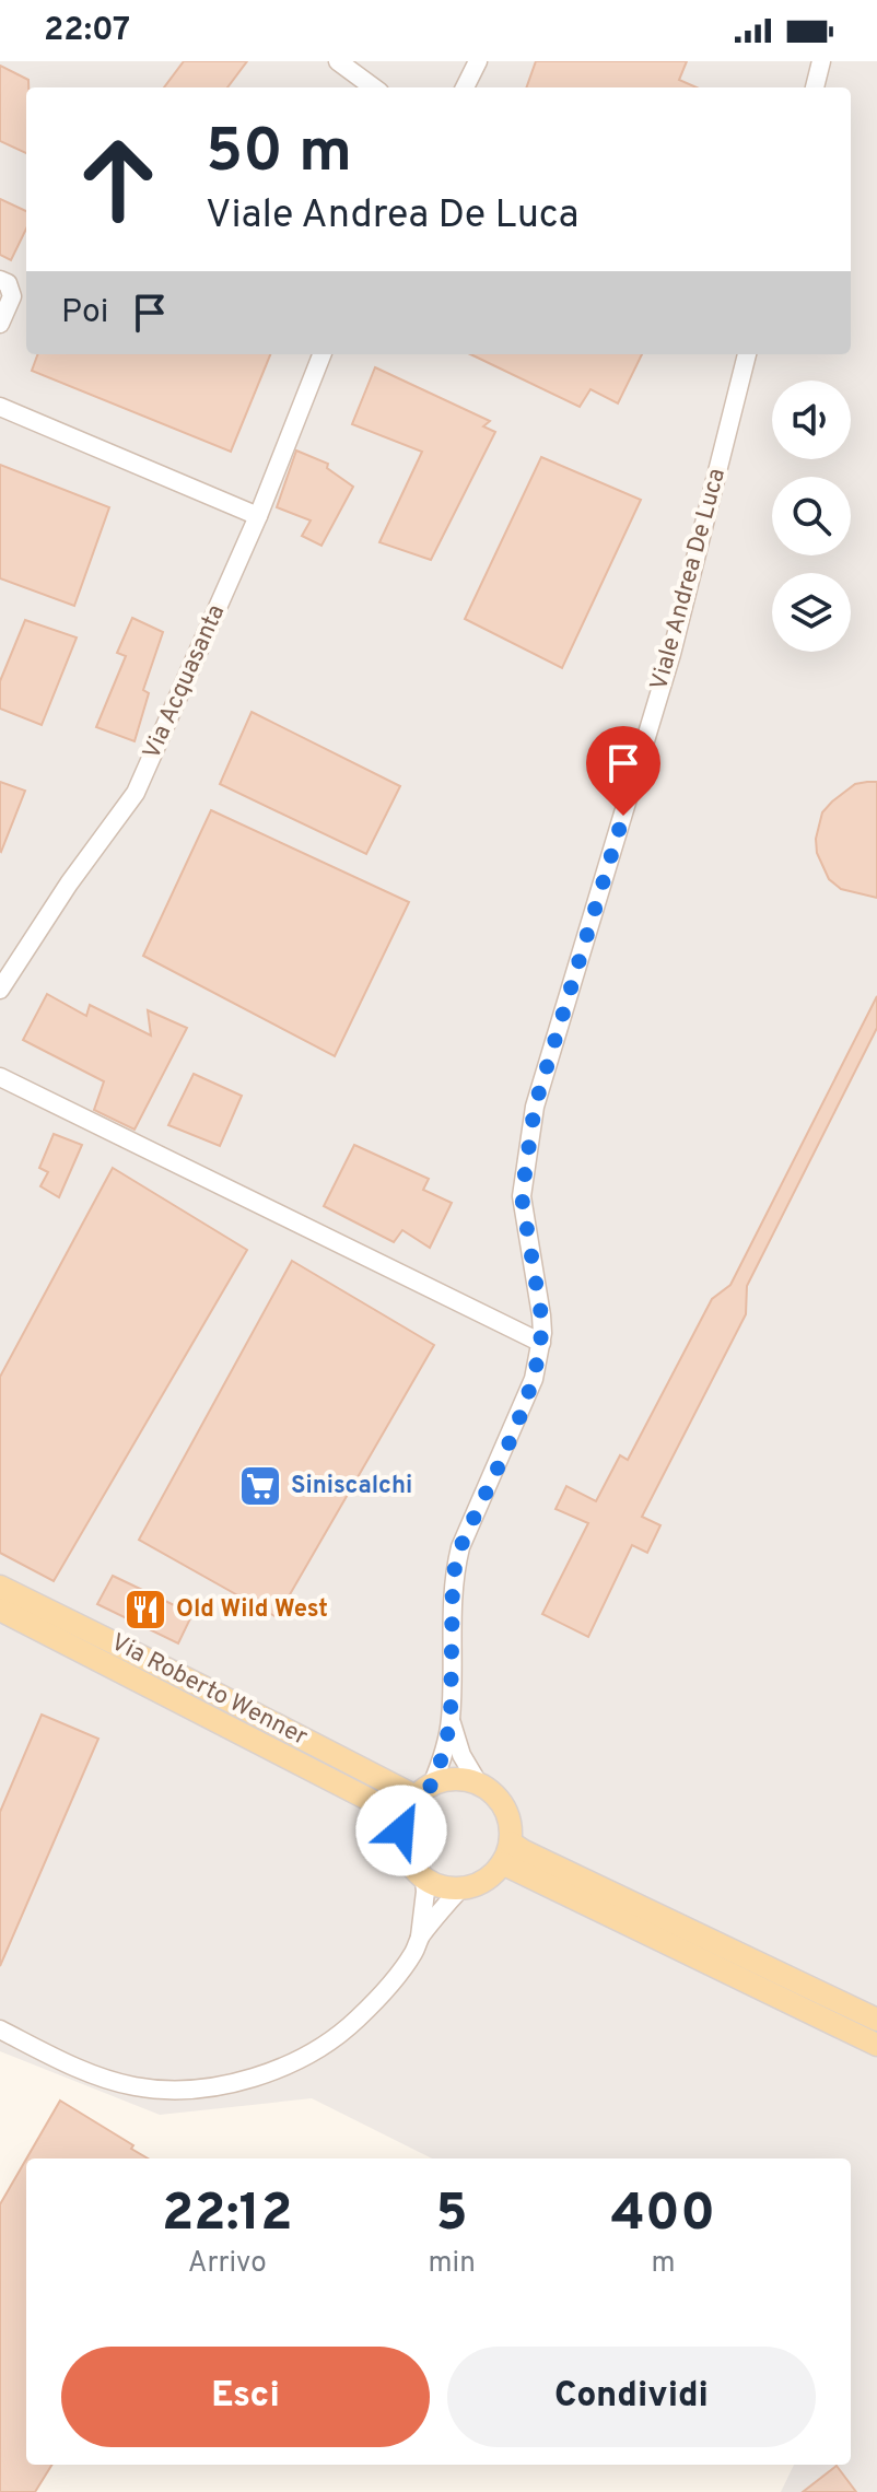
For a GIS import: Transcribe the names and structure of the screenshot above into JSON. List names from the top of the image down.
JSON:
{
  "streets": {
    "main road": ["Via Roberto Wenner"],
    "street": ["Viale Andrea De Luca", "Via Acquasanta"]
  },
  "places": {
    "supermarket": ["Siniscalchi"],
    "restaurant": ["Old Wild West"]
  },
  "page": {
    "status": "22:07",
    "turn": ["50 m", "Viale Andrea De Luca"],
    "then": "Poi",
    "eta": [
      "22:12",
      "Arrivo",
      "5",
      "min",
      "400",
      "m"
    ],
    "buttons": ["Esci", "Condividi"]
  }
}
